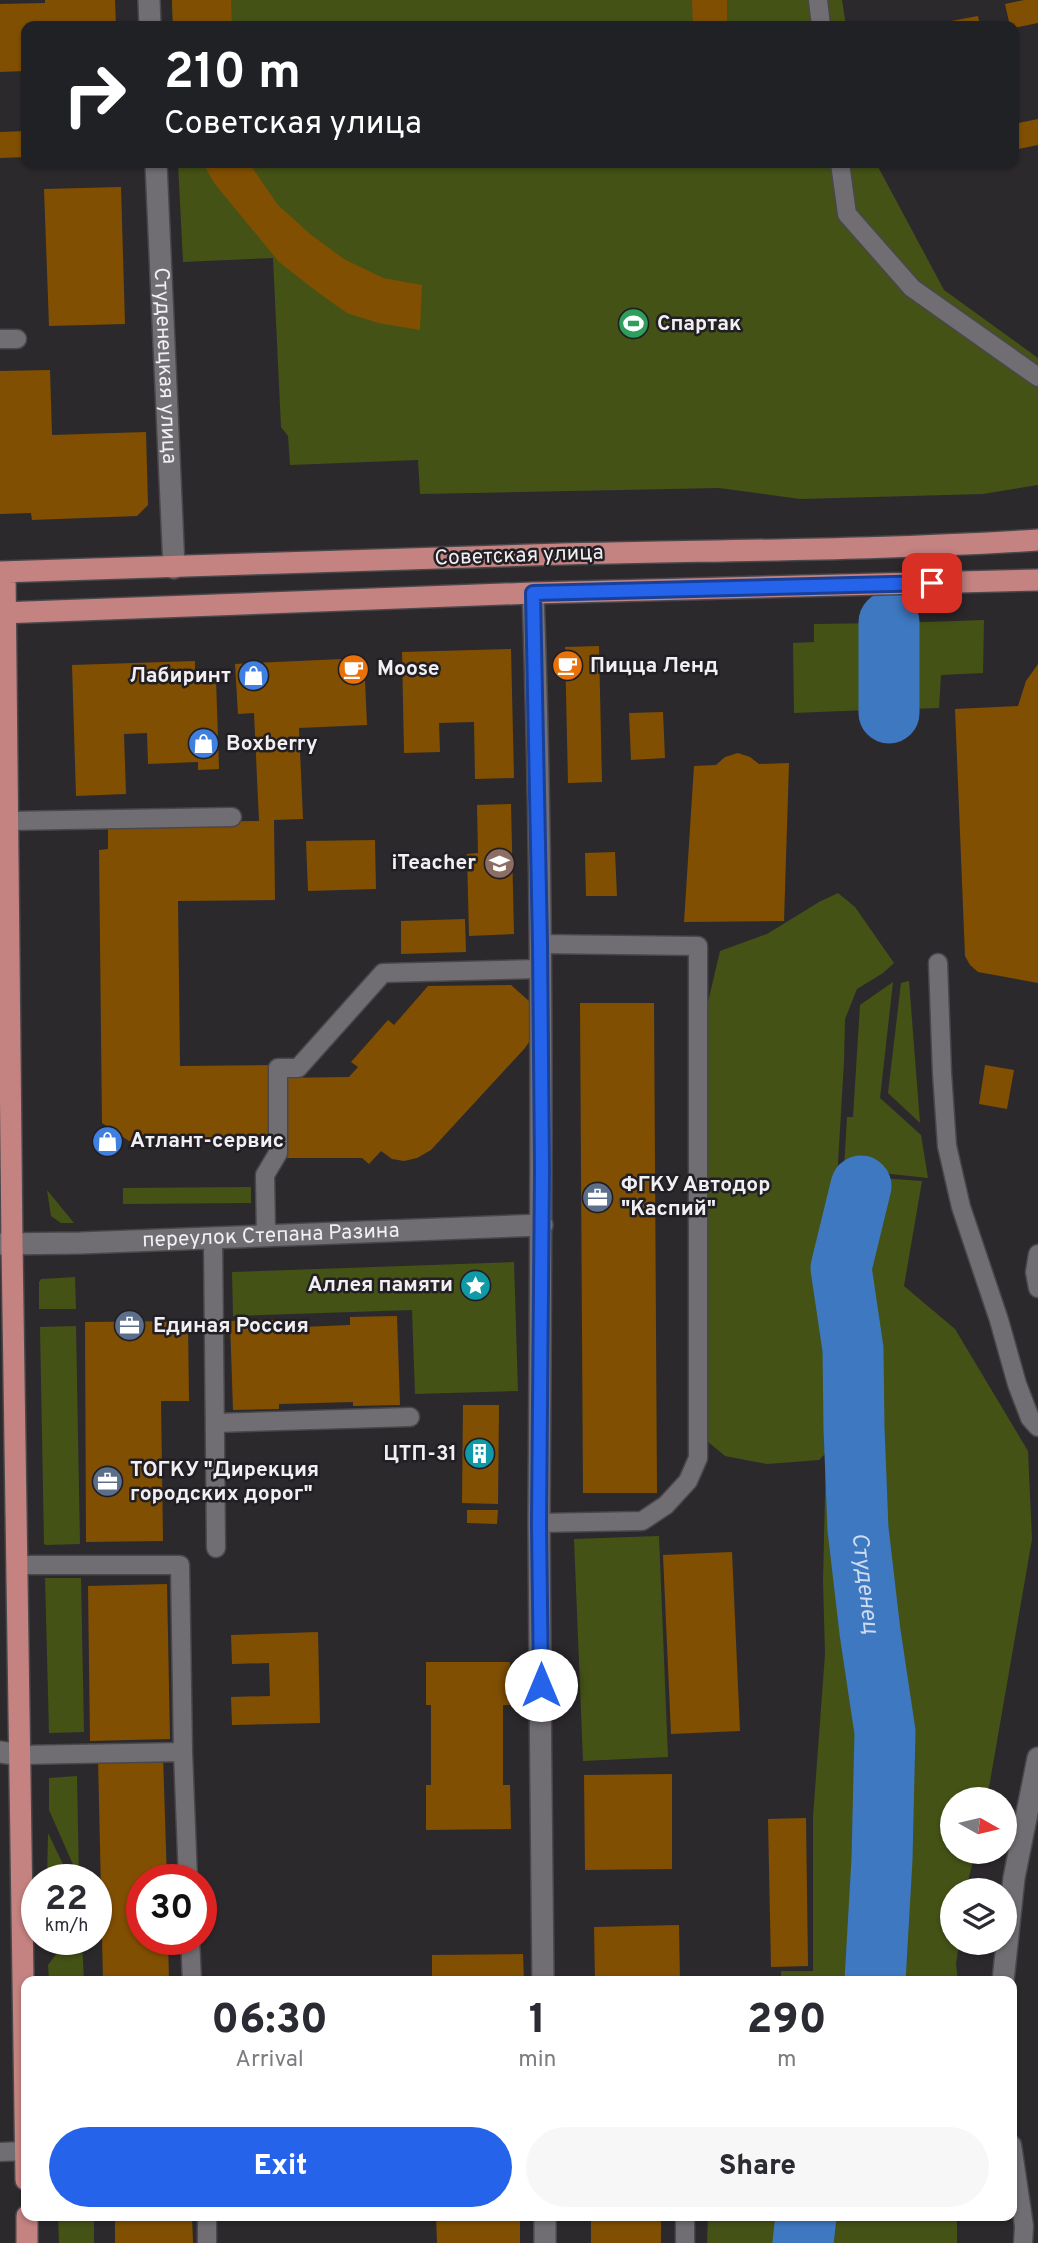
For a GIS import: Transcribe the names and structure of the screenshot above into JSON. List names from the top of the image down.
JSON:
{
  "streets": {
    "main road": ["Советская улица"],
    "street": ["Студенецкая улица", "переулок Степана Разина"]
  },
  "crossings": [
    ["Студенецкая улица", "Советская улица"]
  ],
  "water": ["Студенец"],
  "places": {
    "sports": ["Спартак"],
    "cafe": ["Пицца Ленд", "Moose"],
    "shop": ["Лабиринт", "Boxberry", "Атлант-сервис"],
    "school or university": ["iTeacher"],
    "office": ["ФГКУ Автодор \"Каспий\"", "Единая Россия", "ТОГКУ \"Дирекция городских дорог\""],
    "place": ["Аллея памяти"],
    "building": ["ЦТП-31"]
  },
  "north": "right",
  "page": {
    "turn": ["210 m", "Советская улица"],
    "speed": "22 km/h",
    "limit": "30",
    "eta": [
      "06:30",
      "Arrival",
      "1",
      "min",
      "290",
      "m"
    ],
    "buttons": ["Exit", "Share"]
  }
}
